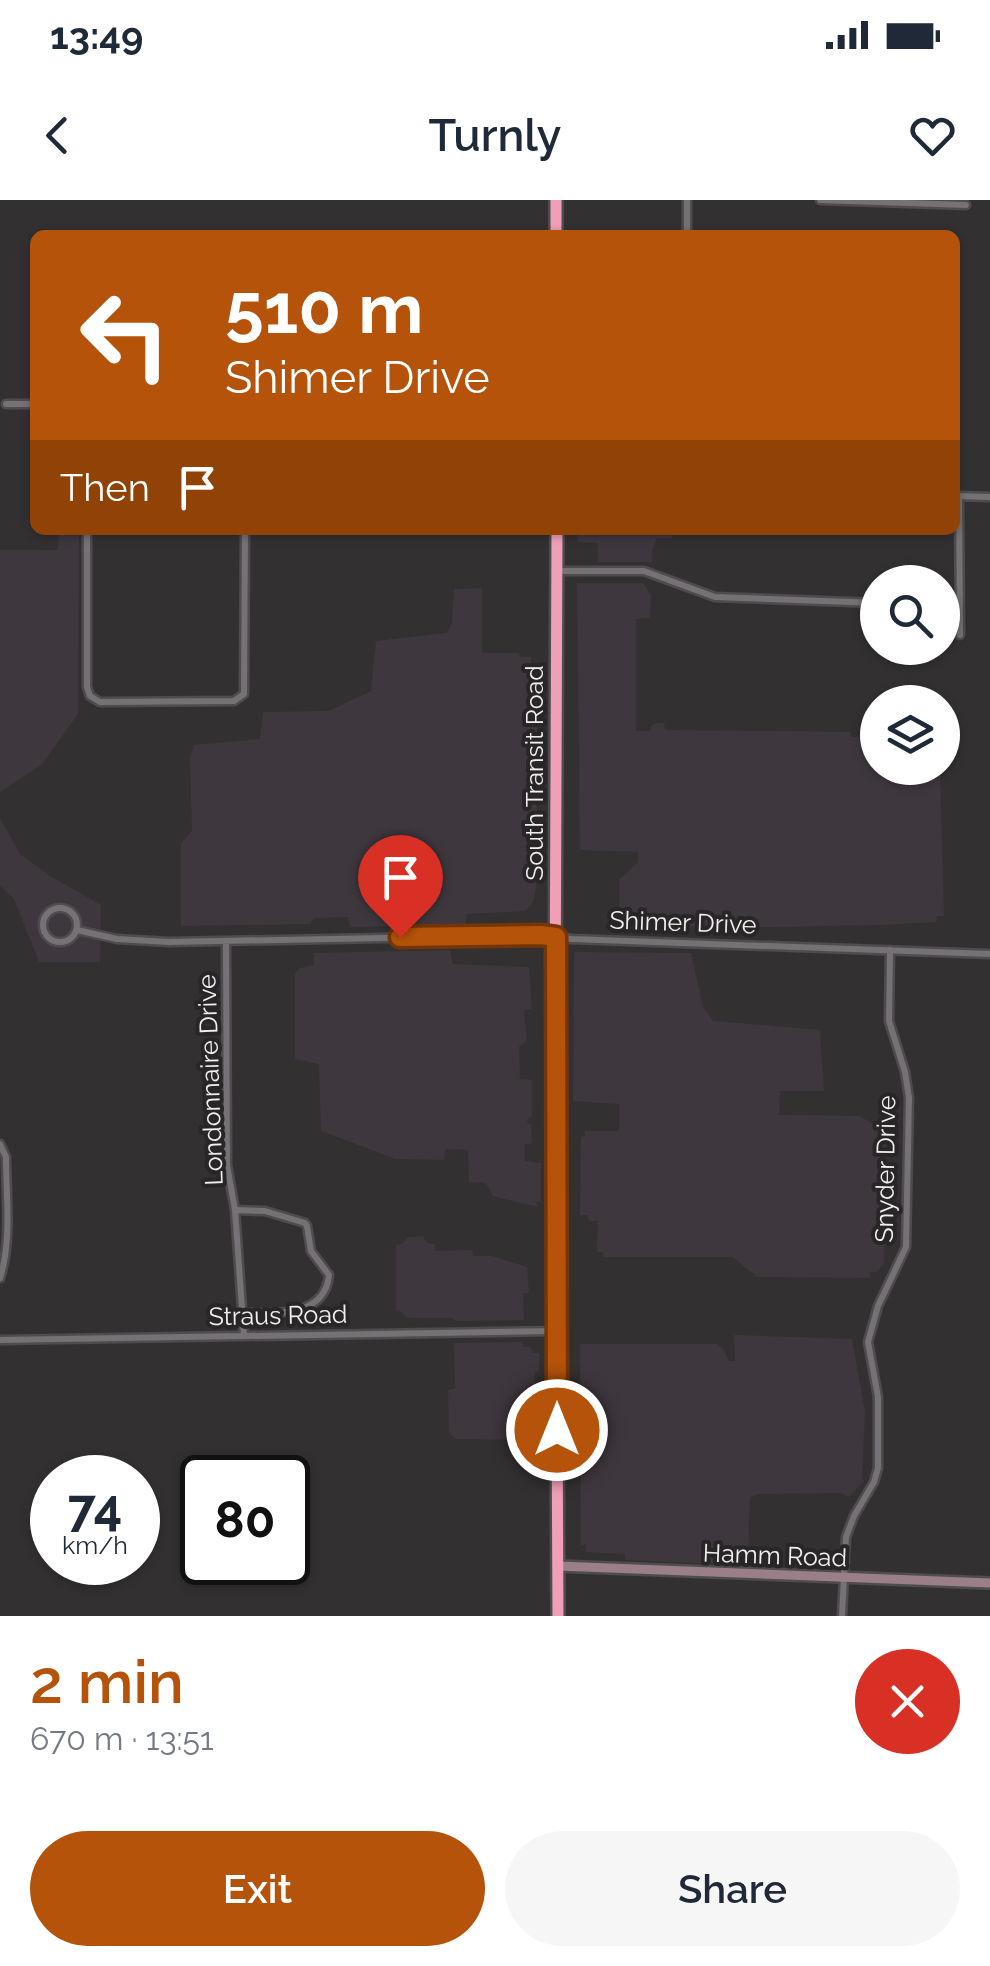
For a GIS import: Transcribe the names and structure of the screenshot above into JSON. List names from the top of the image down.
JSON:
{
  "streets": {
    "highway": ["South Transit Road"],
    "street": [
      "Shimer Drive",
      "Londonnaire Drive",
      "Snyder Drive",
      "Straus Road",
      "Hamm Road"
    ]
  },
  "crossings": [
    ["South Transit Road", "Shimer Drive"],
    ["South Transit Road", "Straus Road"],
    ["South Transit Road", "Hamm Road"],
    ["Shimer Drive", "Londonnaire Drive"],
    ["Shimer Drive", "Snyder Drive"],
    ["Londonnaire Drive", "Straus Road"],
    ["Snyder Drive", "Hamm Road"]
  ],
  "page": {
    "status": "13:49",
    "header": "Turnly",
    "turn": ["510 m", "Shimer Drive"],
    "then": "Then",
    "speed": "74 km/h",
    "limit": "80",
    "heading": ["2 min", "670 m · 13:51"],
    "buttons": ["Exit", "Share"]
  }
}
